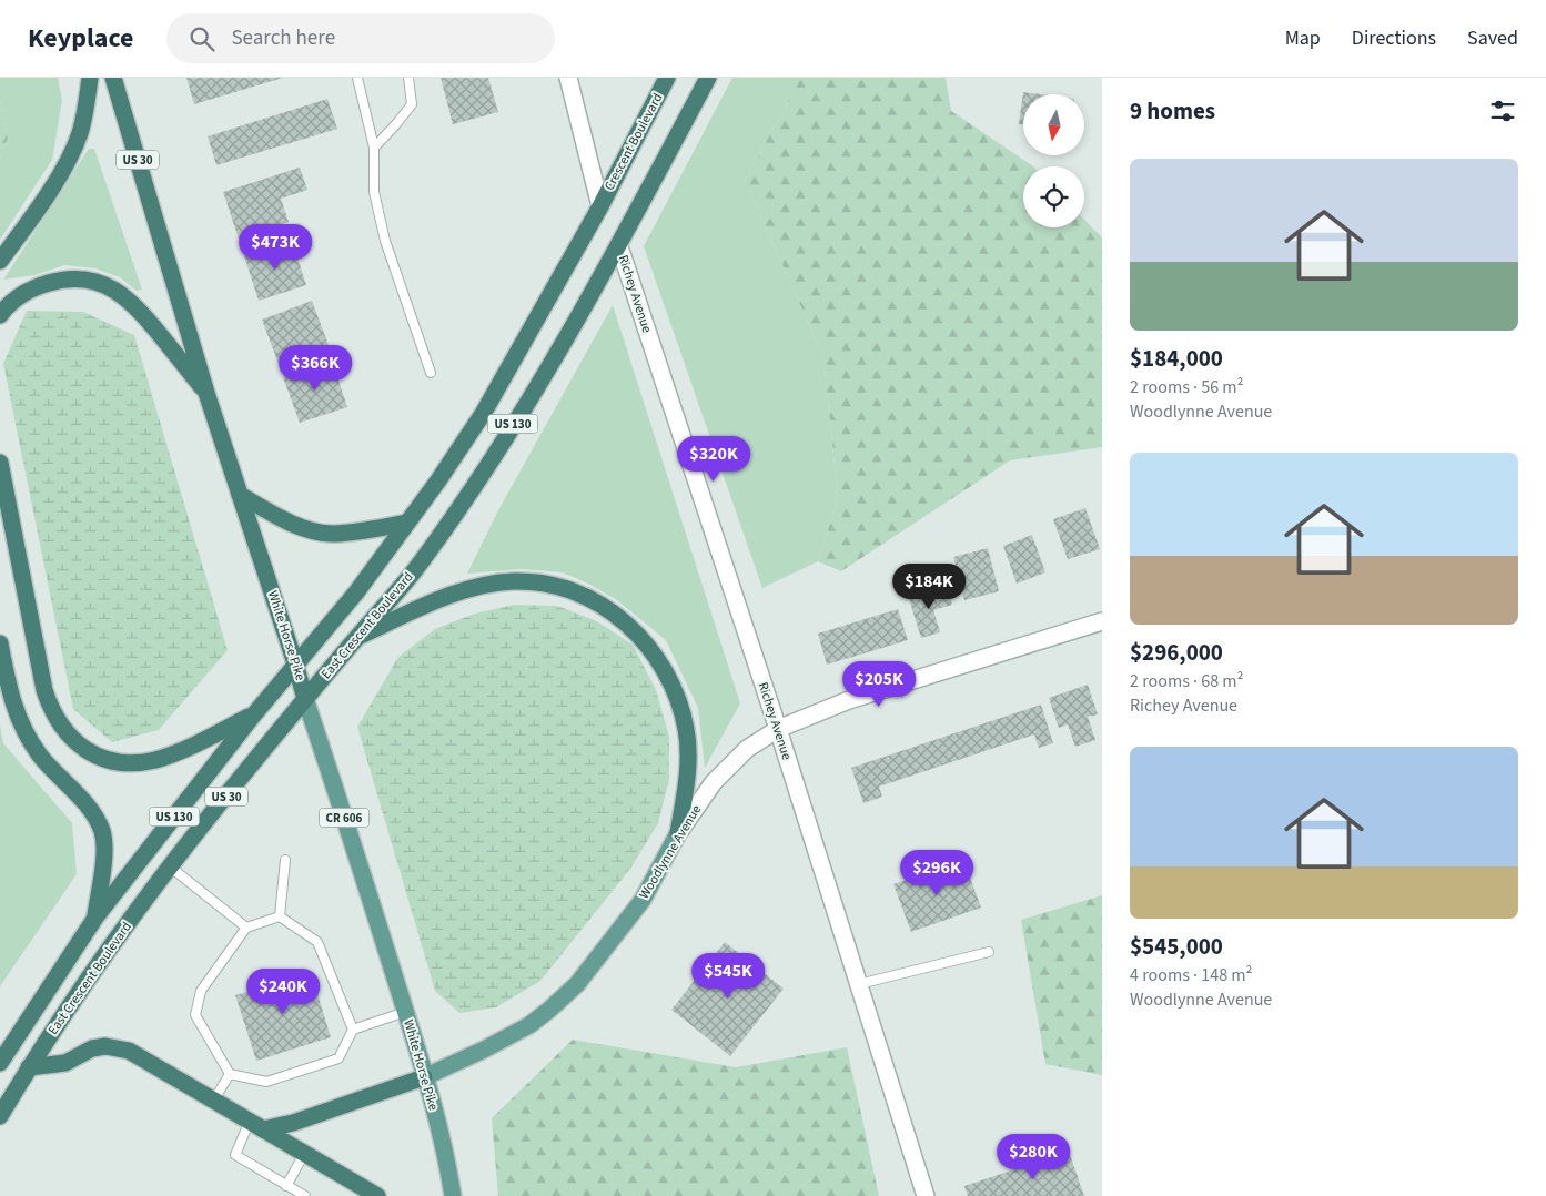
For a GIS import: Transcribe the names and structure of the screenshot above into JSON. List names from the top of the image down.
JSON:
{
  "streets": {
    "highway": [
      "Crescent Boulevard",
      "US 30",
      "US 130",
      "East Crescent Boulevard",
      "White Horse Pike"
    ],
    "main road": ["CR 606", "Woodlynne Avenue"],
    "street": ["Richey Avenue"]
  },
  "crossings": [
    ["Crescent Boulevard", "East Crescent Boulevard"],
    ["Richey Avenue", "East Crescent Boulevard"],
    ["Richey Avenue", "Woodlynne Avenue"],
    ["East Crescent Boulevard", "White Horse Pike"],
    ["White Horse Pike", "Woodlynne Avenue"]
  ],
  "north": "bottom",
  "page": {
    "header": "Keyplace",
    "search": "Search here",
    "nav": ["Map", "Directions", "Saved"],
    "heading": "9 homes",
    "list": [
      {
        "name": "$184,000",
        "note": "2 rooms · 56 m² · Woodlynne Avenue"
      },
      {
        "name": "$296,000",
        "note": "2 rooms · 68 m² · Richey Avenue"
      },
      {
        "name": "$545,000",
        "note": "4 rooms · 148 m² · Woodlynne Avenue"
      }
    ],
    "price": [
      "$473K",
      "$366K",
      "$320K",
      "$184K",
      "$205K",
      "$296K",
      "$545K",
      "$240K",
      "$280K"
    ]
  }
}
